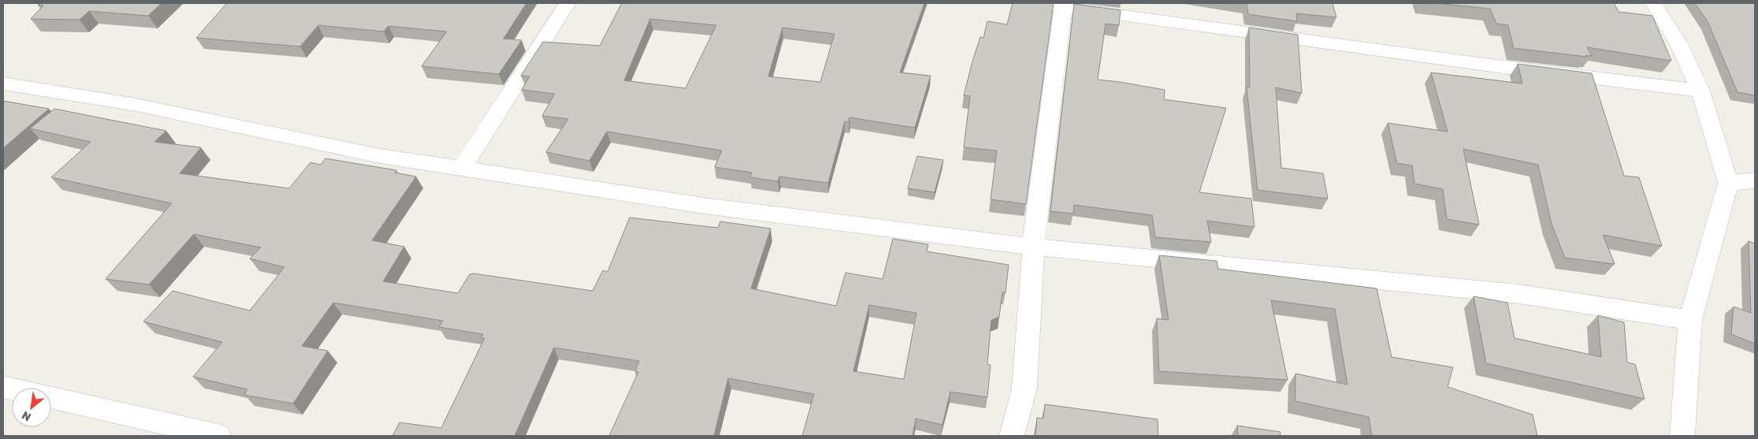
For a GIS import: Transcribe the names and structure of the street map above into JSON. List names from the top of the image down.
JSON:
{
  "north": "bottom left"
}
